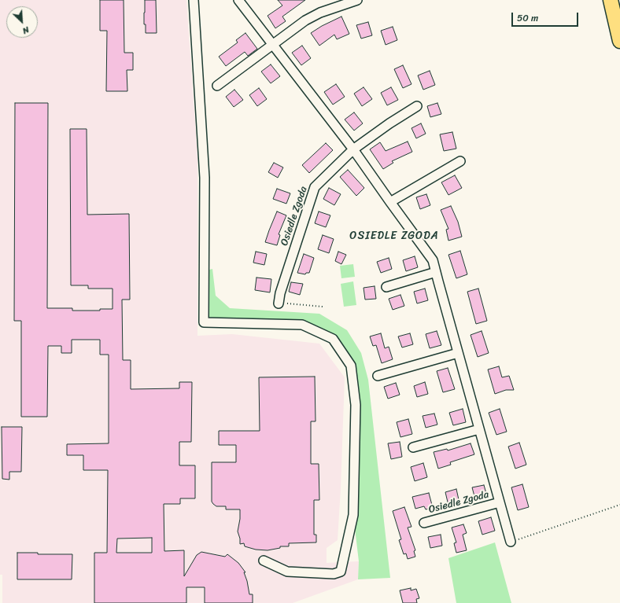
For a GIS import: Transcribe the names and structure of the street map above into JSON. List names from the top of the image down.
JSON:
{
  "streets": {
    "street": ["Osiedle Zgoda"]
  },
  "districts": ["OSIEDLE ZGODA"],
  "scale_bar": "50 m",
  "north": "bottom right"
}
